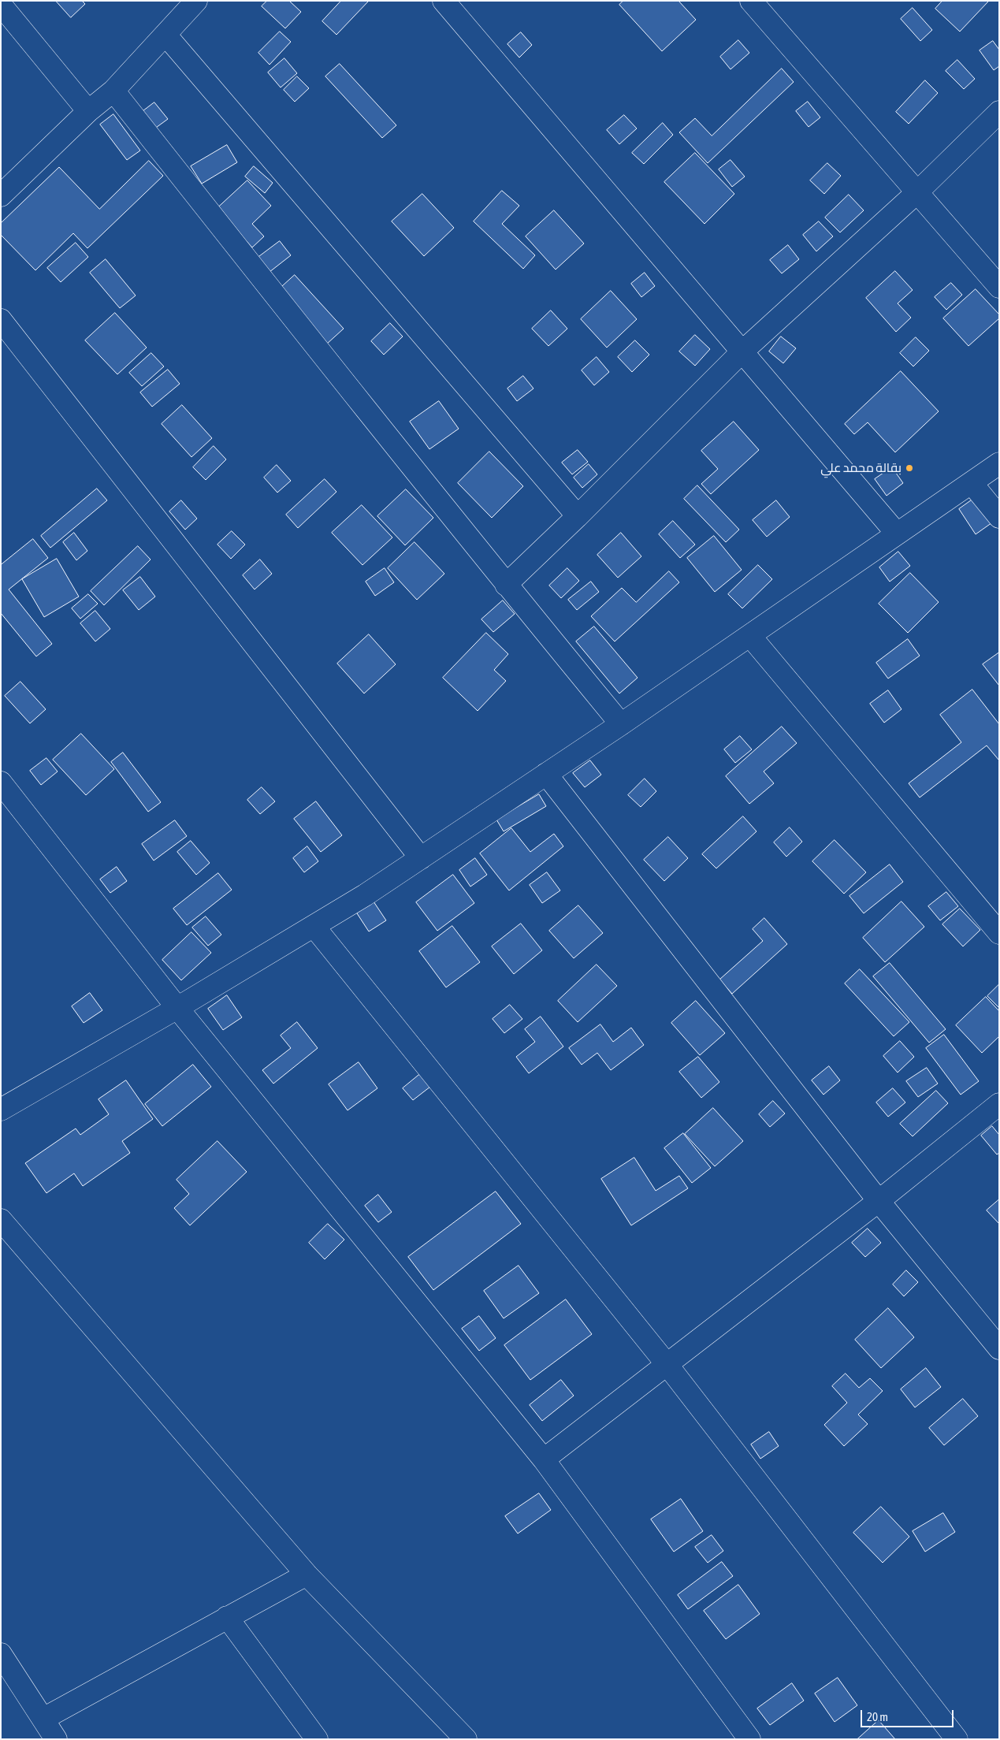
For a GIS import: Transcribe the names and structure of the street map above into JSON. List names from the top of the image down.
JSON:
{
  "places": ["بقالة محمد علي"],
  "scale_bar": "20 m"
}
